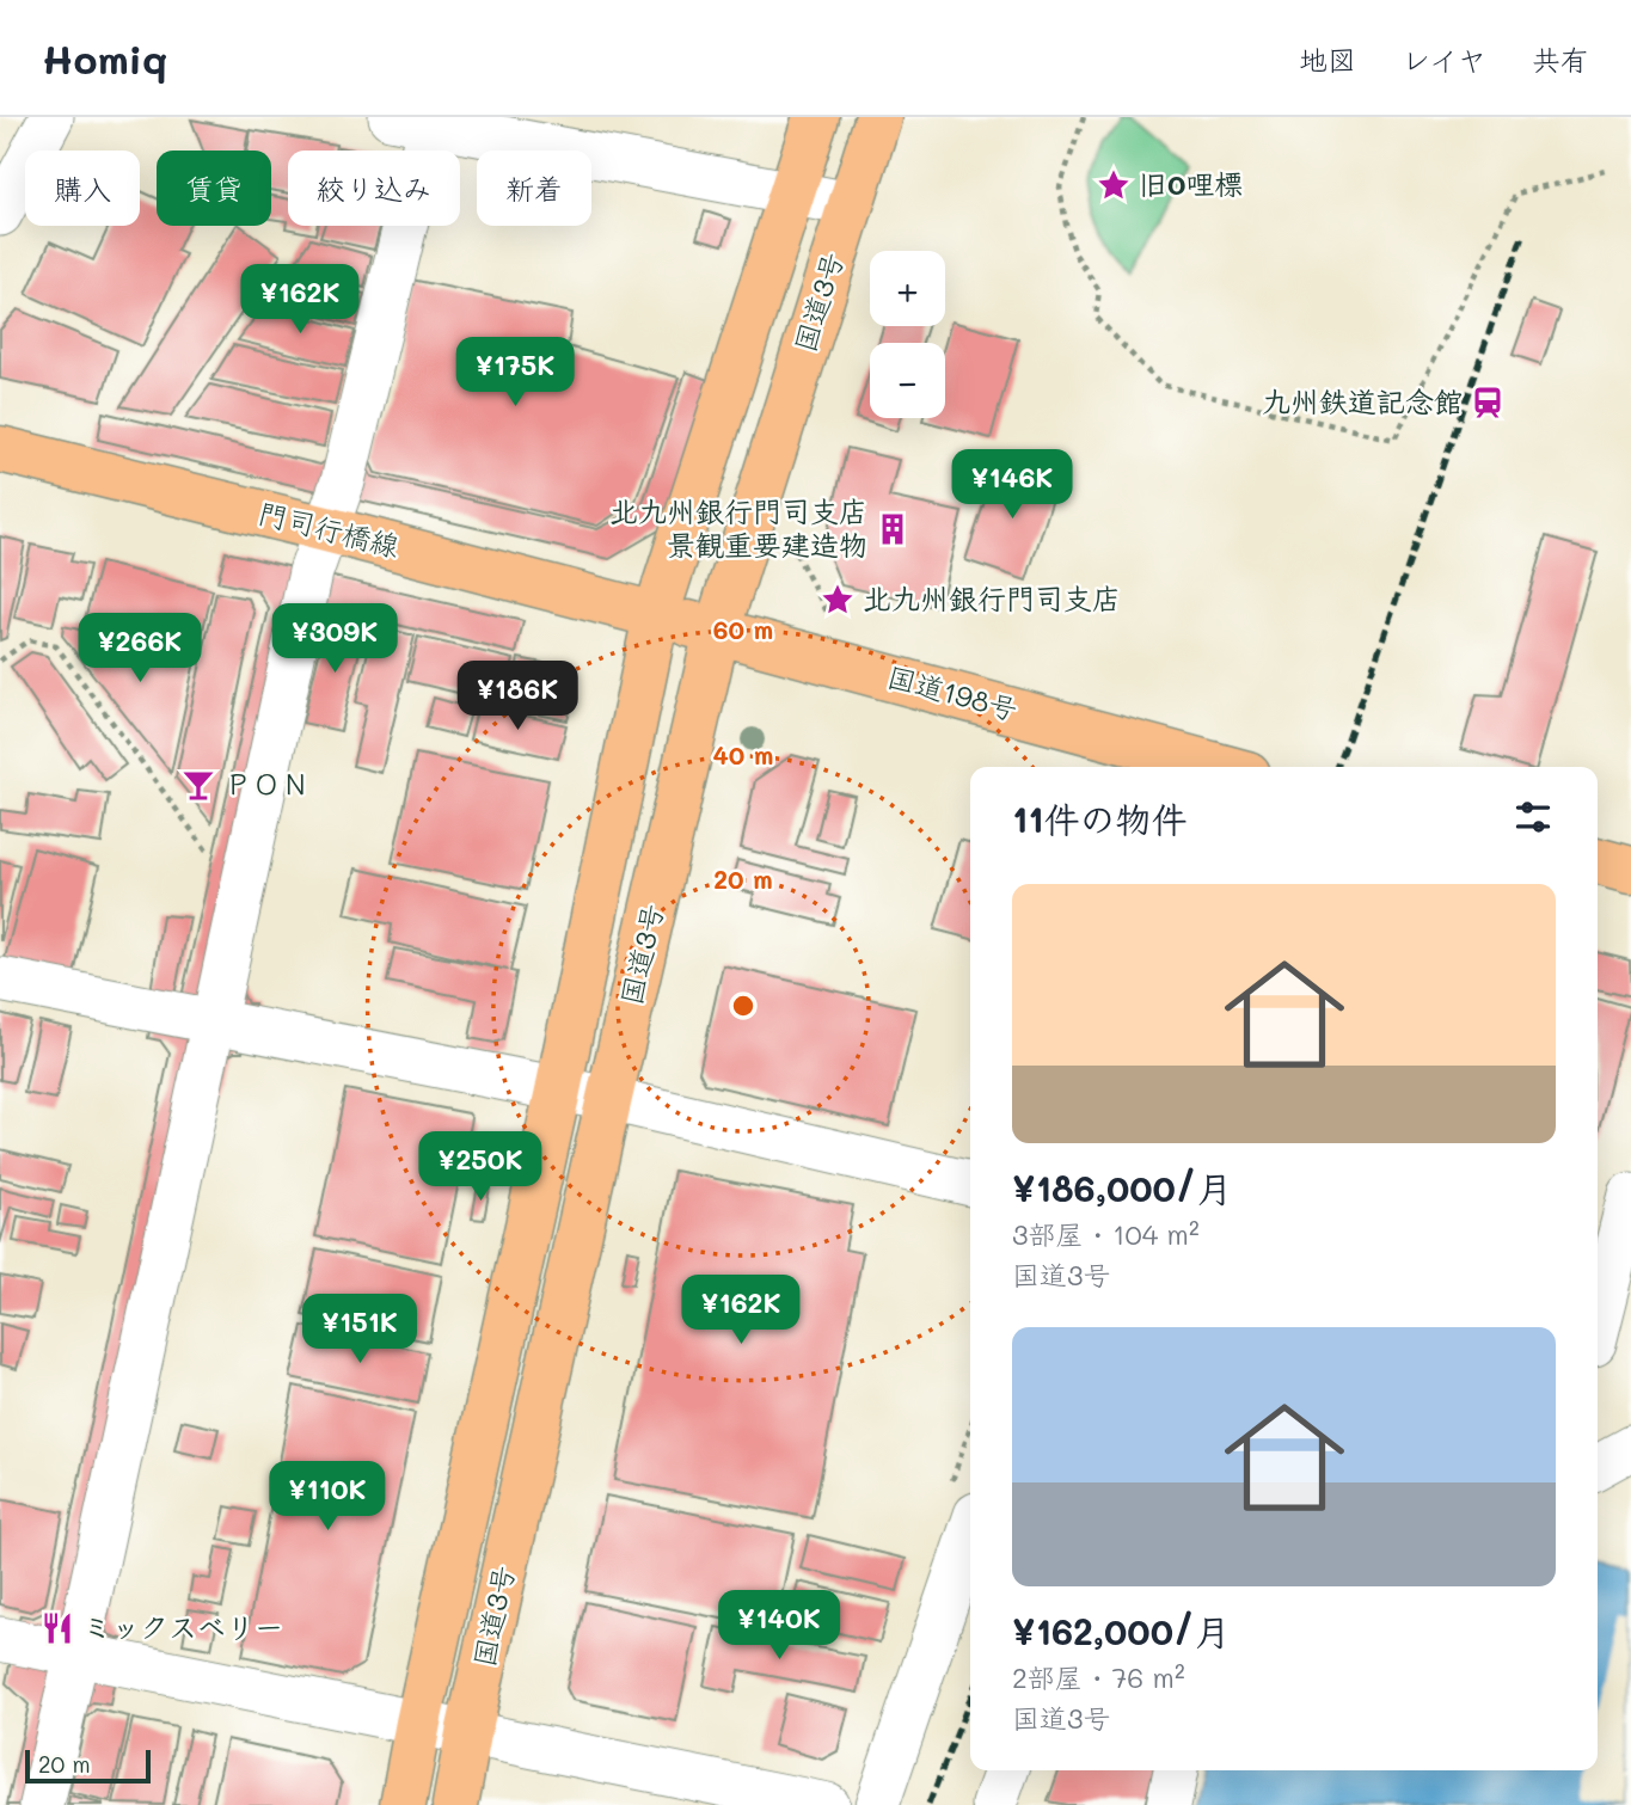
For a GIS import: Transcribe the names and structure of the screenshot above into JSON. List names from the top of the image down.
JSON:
{
  "streets": {
    "main road": ["国道3号", "門司行橋線", "国道198号"]
  },
  "crossings": [
    ["国道3号", "門司行橋線"],
    ["国道3号", "国道198号"],
    ["門司行橋線", "国道198号"]
  ],
  "places": {
    "place": ["旧0哩標", "北九州銀行門司支店"],
    "station": ["九州鉄道記念館"],
    "building": ["北九州銀行門司支店 景観重要建造物"],
    "bar": ["ＰＯＮ"],
    "restaurant": ["ミックスベリー"]
  },
  "scale_bar": "20 m",
  "page": {
    "header": "Homiq",
    "nav": ["地図", "レイヤ", "共有"],
    "chip": [
      "購入",
      "賃貸",
      "絞り込み",
      "新着"
    ],
    "map_buttons": ["+", "−"],
    "price": [
      "¥162K",
      "¥175K",
      "¥146K",
      "¥309K",
      "¥266K",
      "¥186K",
      "¥250K",
      "¥162K",
      "¥151K",
      "¥110K",
      "¥140K"
    ],
    "heading": "11件の物件",
    "list": [
      {
        "name": "¥186,000/月",
        "note": "3部屋 · 104 m² · 国道3号"
      },
      {
        "name": "¥162,000/月",
        "note": "2部屋 · 76 m² · 国道3号"
      }
    ],
    "scale": "20 m"
  },
  "rings": ["60 m", "40 m", "20 m"]
}
